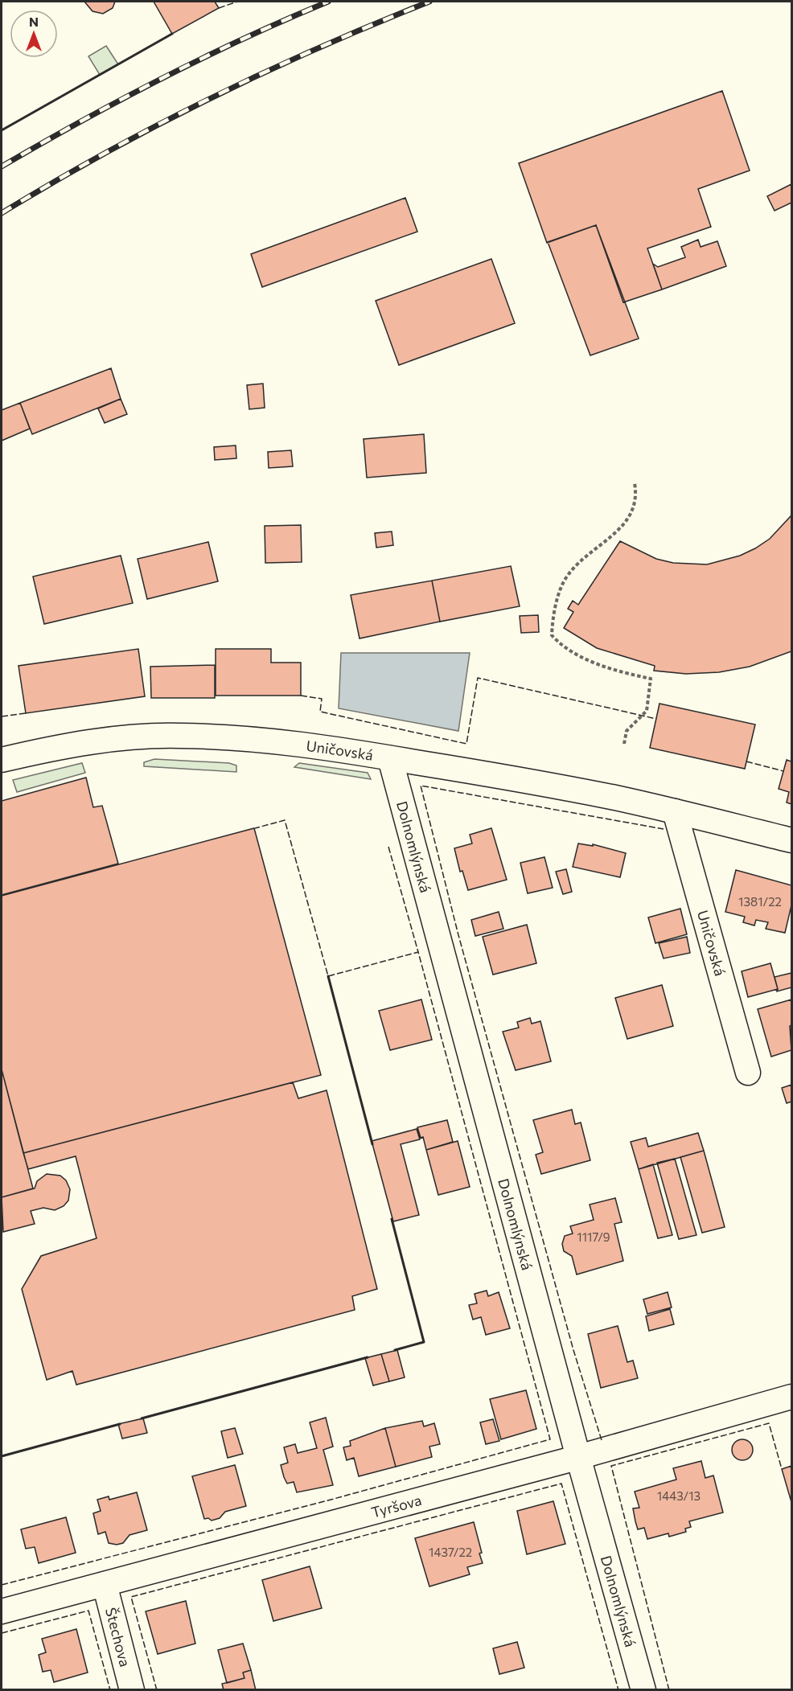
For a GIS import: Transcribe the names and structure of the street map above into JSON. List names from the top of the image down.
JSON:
{
  "streets": {
    "street": [
      "Uničovská",
      "Dolnomlýnská",
      "Tyršova",
      "Štechova"
    ]
  },
  "crossings": [
    ["Uničovská", "Dolnomlýnská"],
    ["Dolnomlýnská", "Tyršova"],
    ["Tyršova", "Štechova"]
  ],
  "house_numbers": [
    "1381/22",
    "1117/9",
    "1443/13",
    "1437/22"
  ],
  "north": "top"
}
